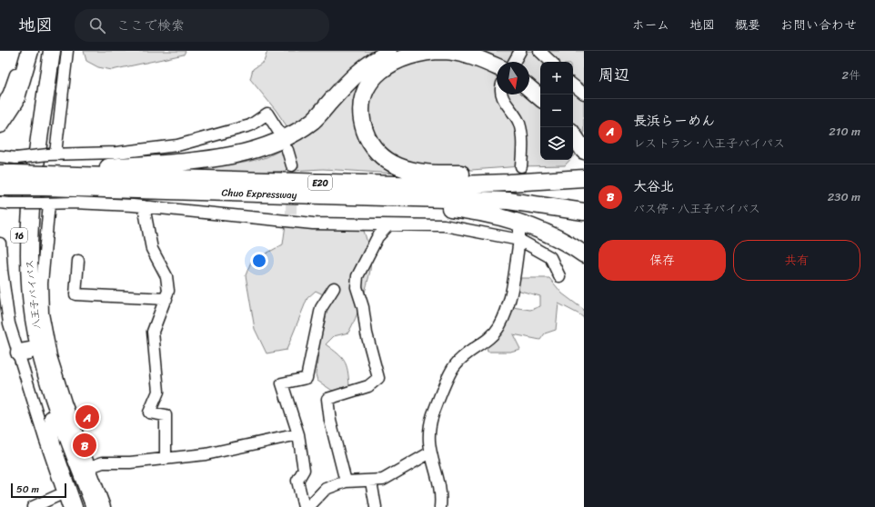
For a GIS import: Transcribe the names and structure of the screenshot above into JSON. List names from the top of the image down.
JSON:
{
  "streets": {
    "highway": [
      "E20",
      "Chuo Expressway",
      "16",
      "八王子バイパス"
    ]
  },
  "scale_bar": "50 m",
  "north": "bottom",
  "page": {
    "header": "地図",
    "search": "ここで検索",
    "nav": [
      "ホーム",
      "地図",
      "概要",
      "お問い合わせ"
    ],
    "heading": ["周辺", "2件"],
    "map_buttons": ["+", "−"],
    "list": [
      {
        "mark": "A",
        "name": "長浜らーめん",
        "note": "レストラン · 八王子バイパス",
        "value": "210 m"
      },
      {
        "mark": "B",
        "name": "大谷北",
        "note": "バス停 · 八王子バイパス",
        "value": "230 m"
      }
    ],
    "buttons": ["保存", "共有"],
    "pins": ["A", "B"],
    "scale": "50 m"
  }
}
